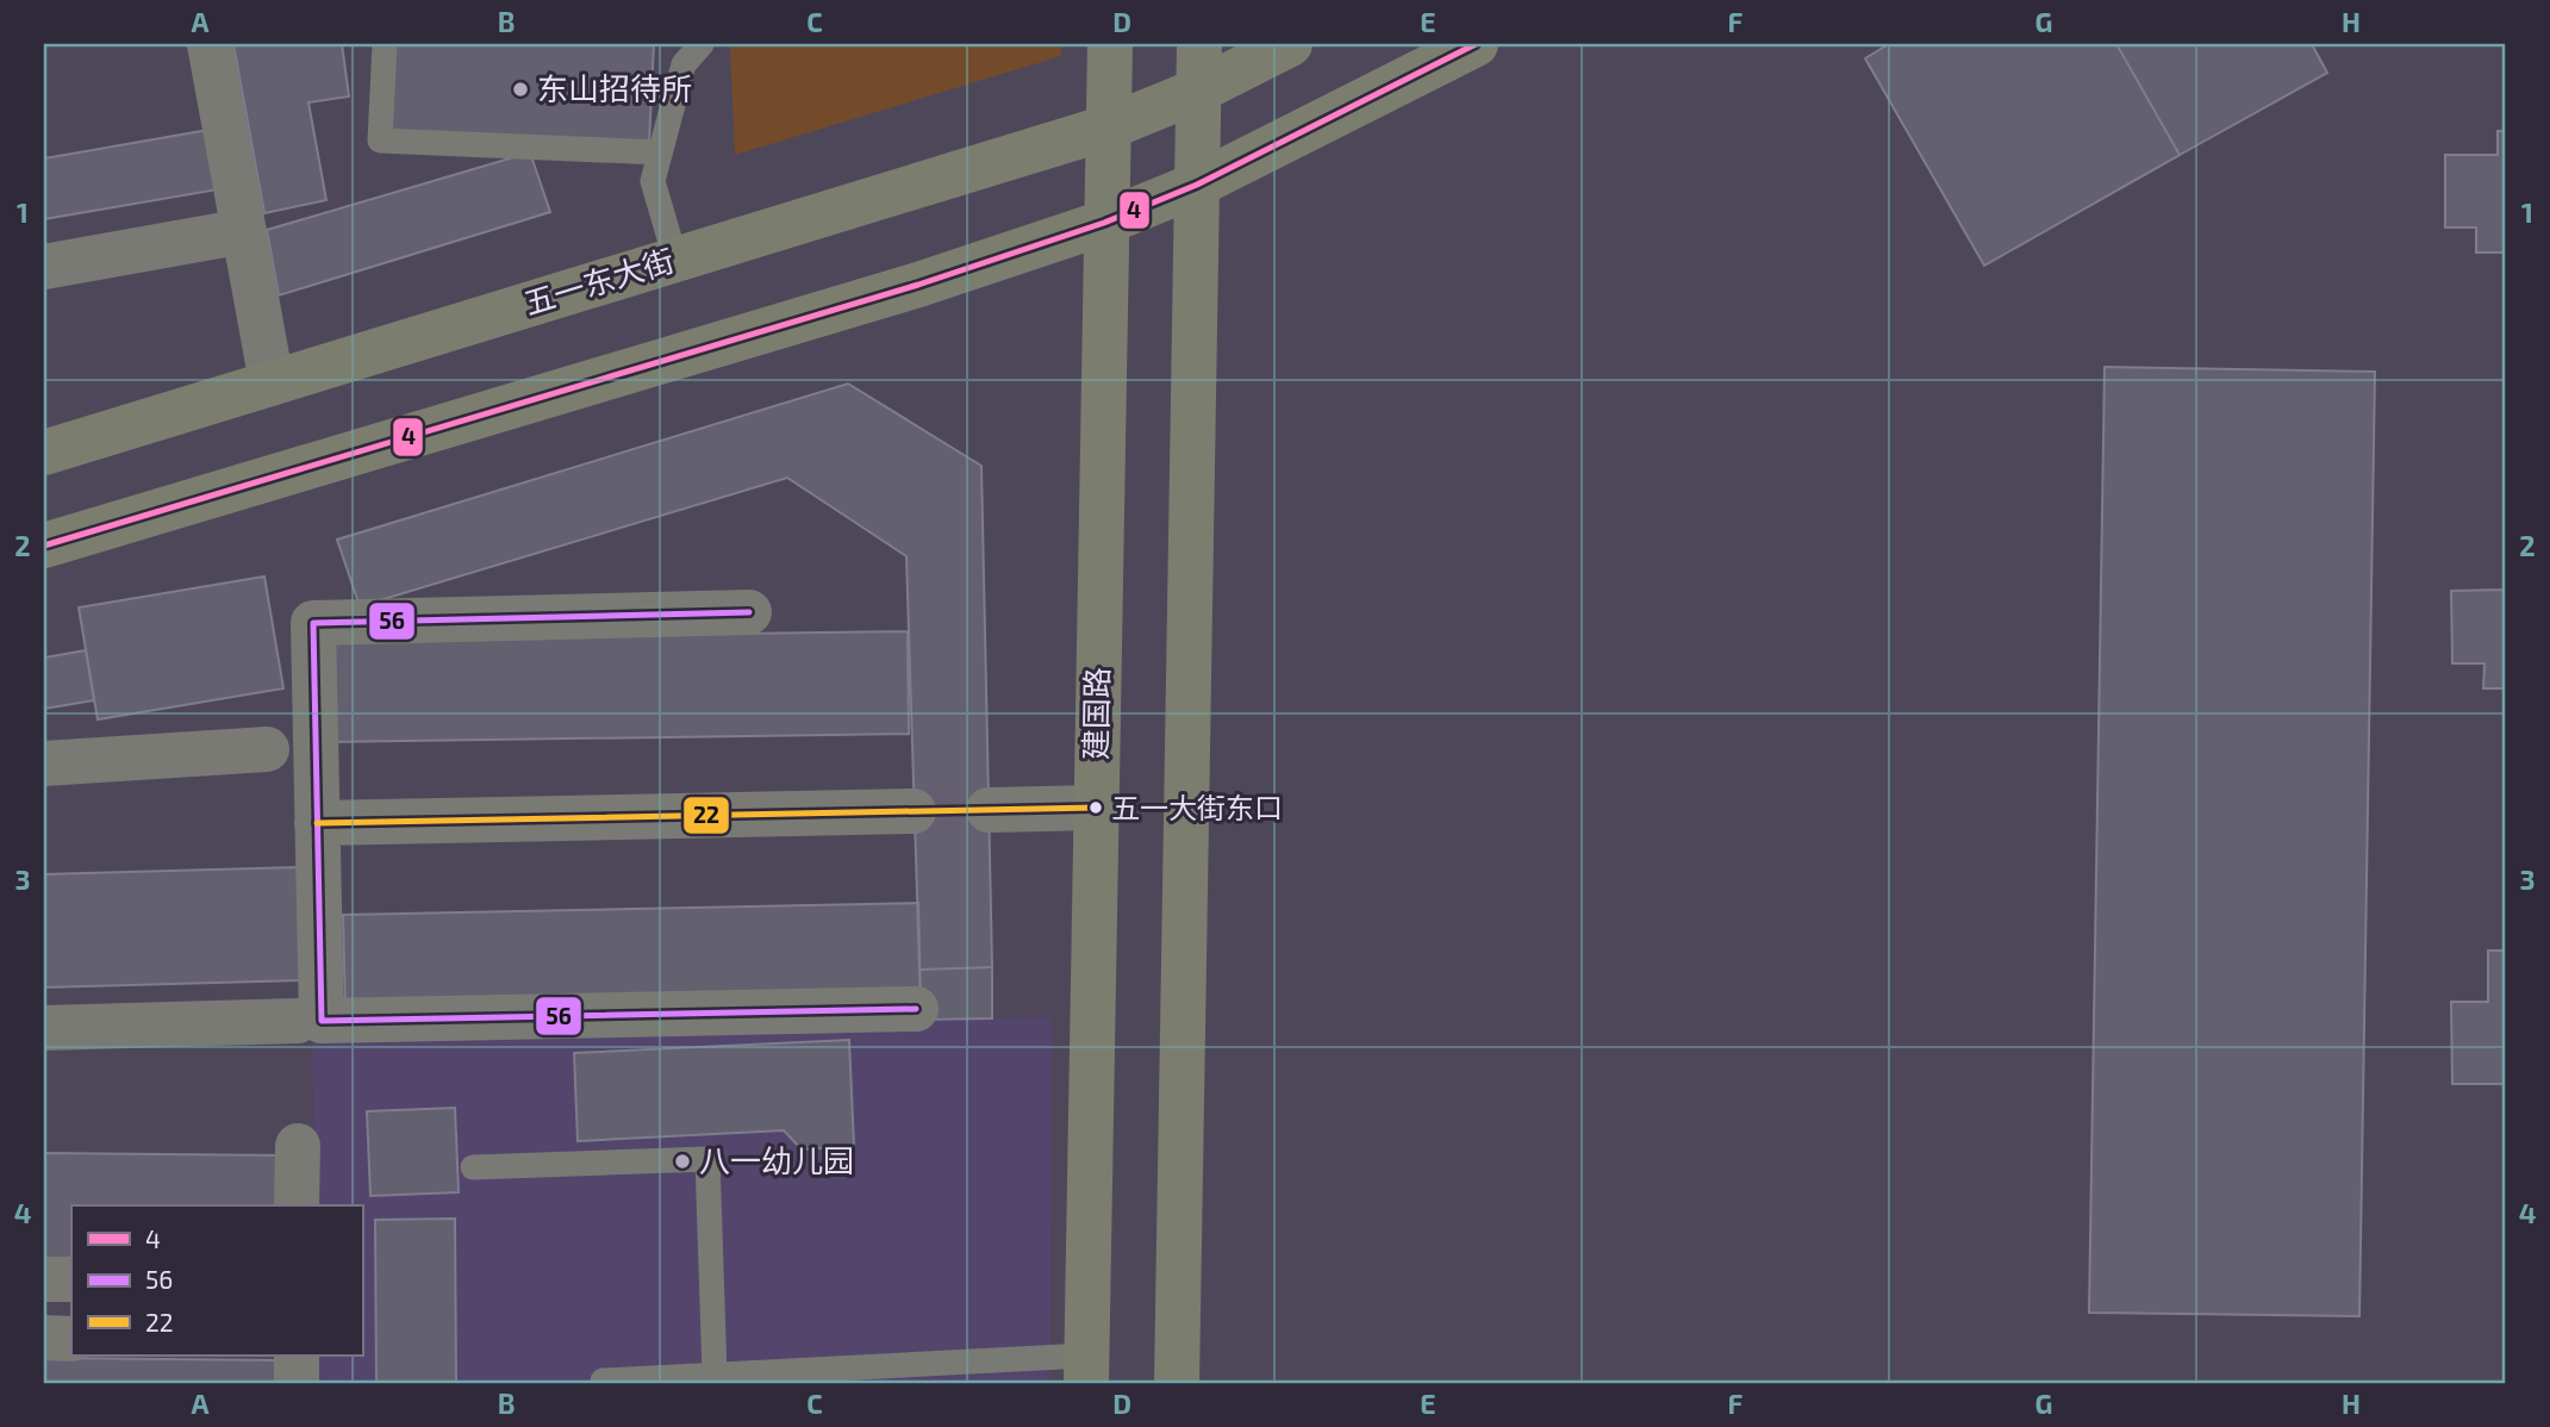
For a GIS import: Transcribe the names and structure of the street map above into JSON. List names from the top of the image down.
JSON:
{
  "streets": {
    "main road": ["五一东大街", "建国路"]
  },
  "crossings": [
    ["五一东大街", "建国路"]
  ],
  "places": ["东山招待所", "五一大街东口", "八一幼儿园"],
  "lines": ["transit line 4", "transit line 56", "transit line 22"],
  "legend": ["4", "56", "22"],
  "grid": {
    "columns": [
      "A",
      "B",
      "C",
      "D",
      "E",
      "F",
      "G",
      "H"
    ],
    "rows": [
      "1",
      "2",
      "3",
      "4"
    ]
  }
}
